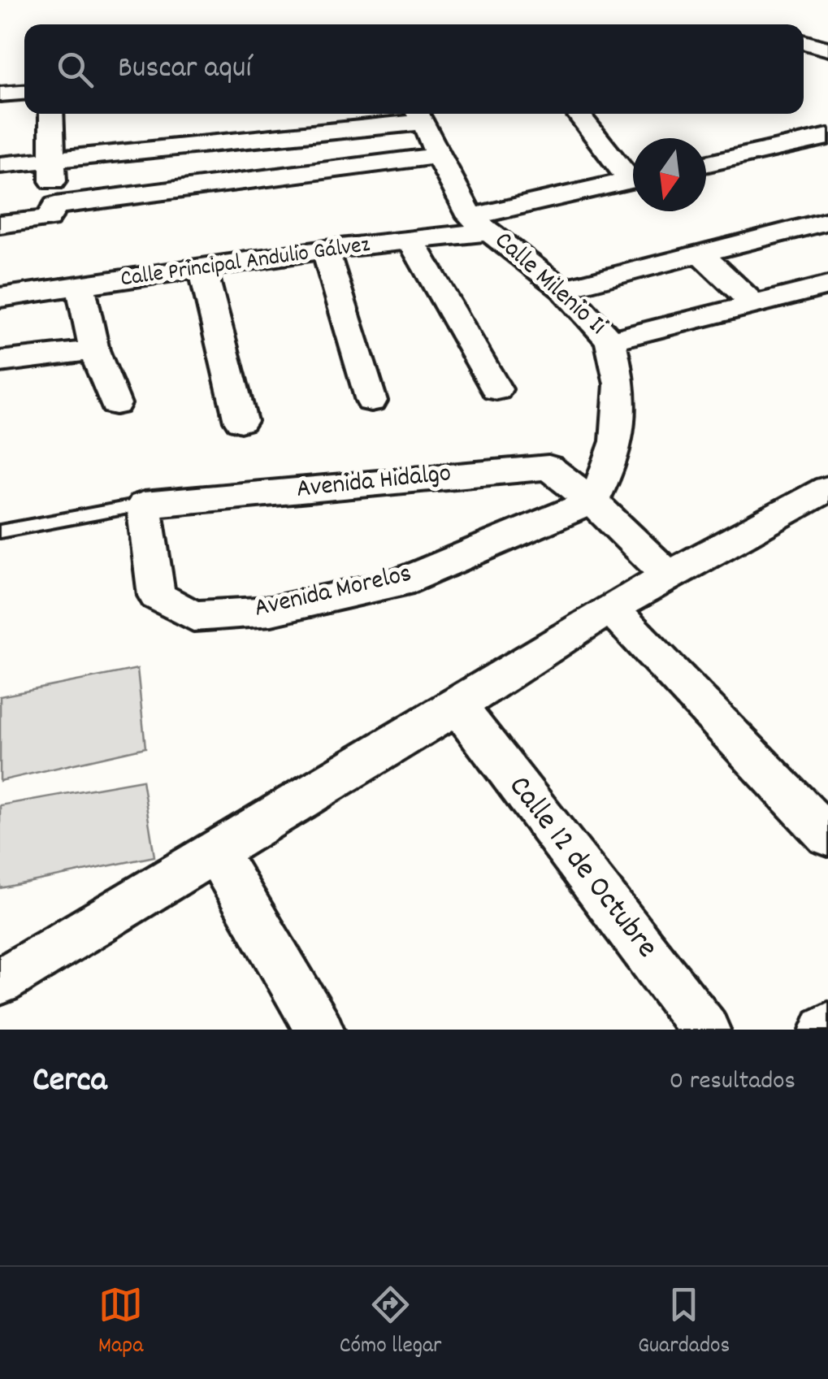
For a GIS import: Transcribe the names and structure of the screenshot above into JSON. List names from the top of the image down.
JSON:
{
  "streets": {
    "street": [
      "Calle Principal Andulio Gálvez",
      "Calle Milenio Ii",
      "Avenida Hidalgo",
      "Avenida Morelos",
      "Calle 12 de Octubre"
    ]
  },
  "crossings": [
    ["Calle Principal Andulio Gálvez", "Calle Milenio Ii"],
    ["Calle Milenio Ii", "Avenida Hidalgo"],
    ["Calle Milenio Ii", "Avenida Morelos"],
    ["Avenida Hidalgo", "Avenida Morelos"]
  ],
  "north": "bottom",
  "page": {
    "search": "Buscar aquí",
    "heading": ["Cerca", "0 resultados"],
    "nav": ["Mapa", "Cómo llegar", "Guardados"]
  }
}
